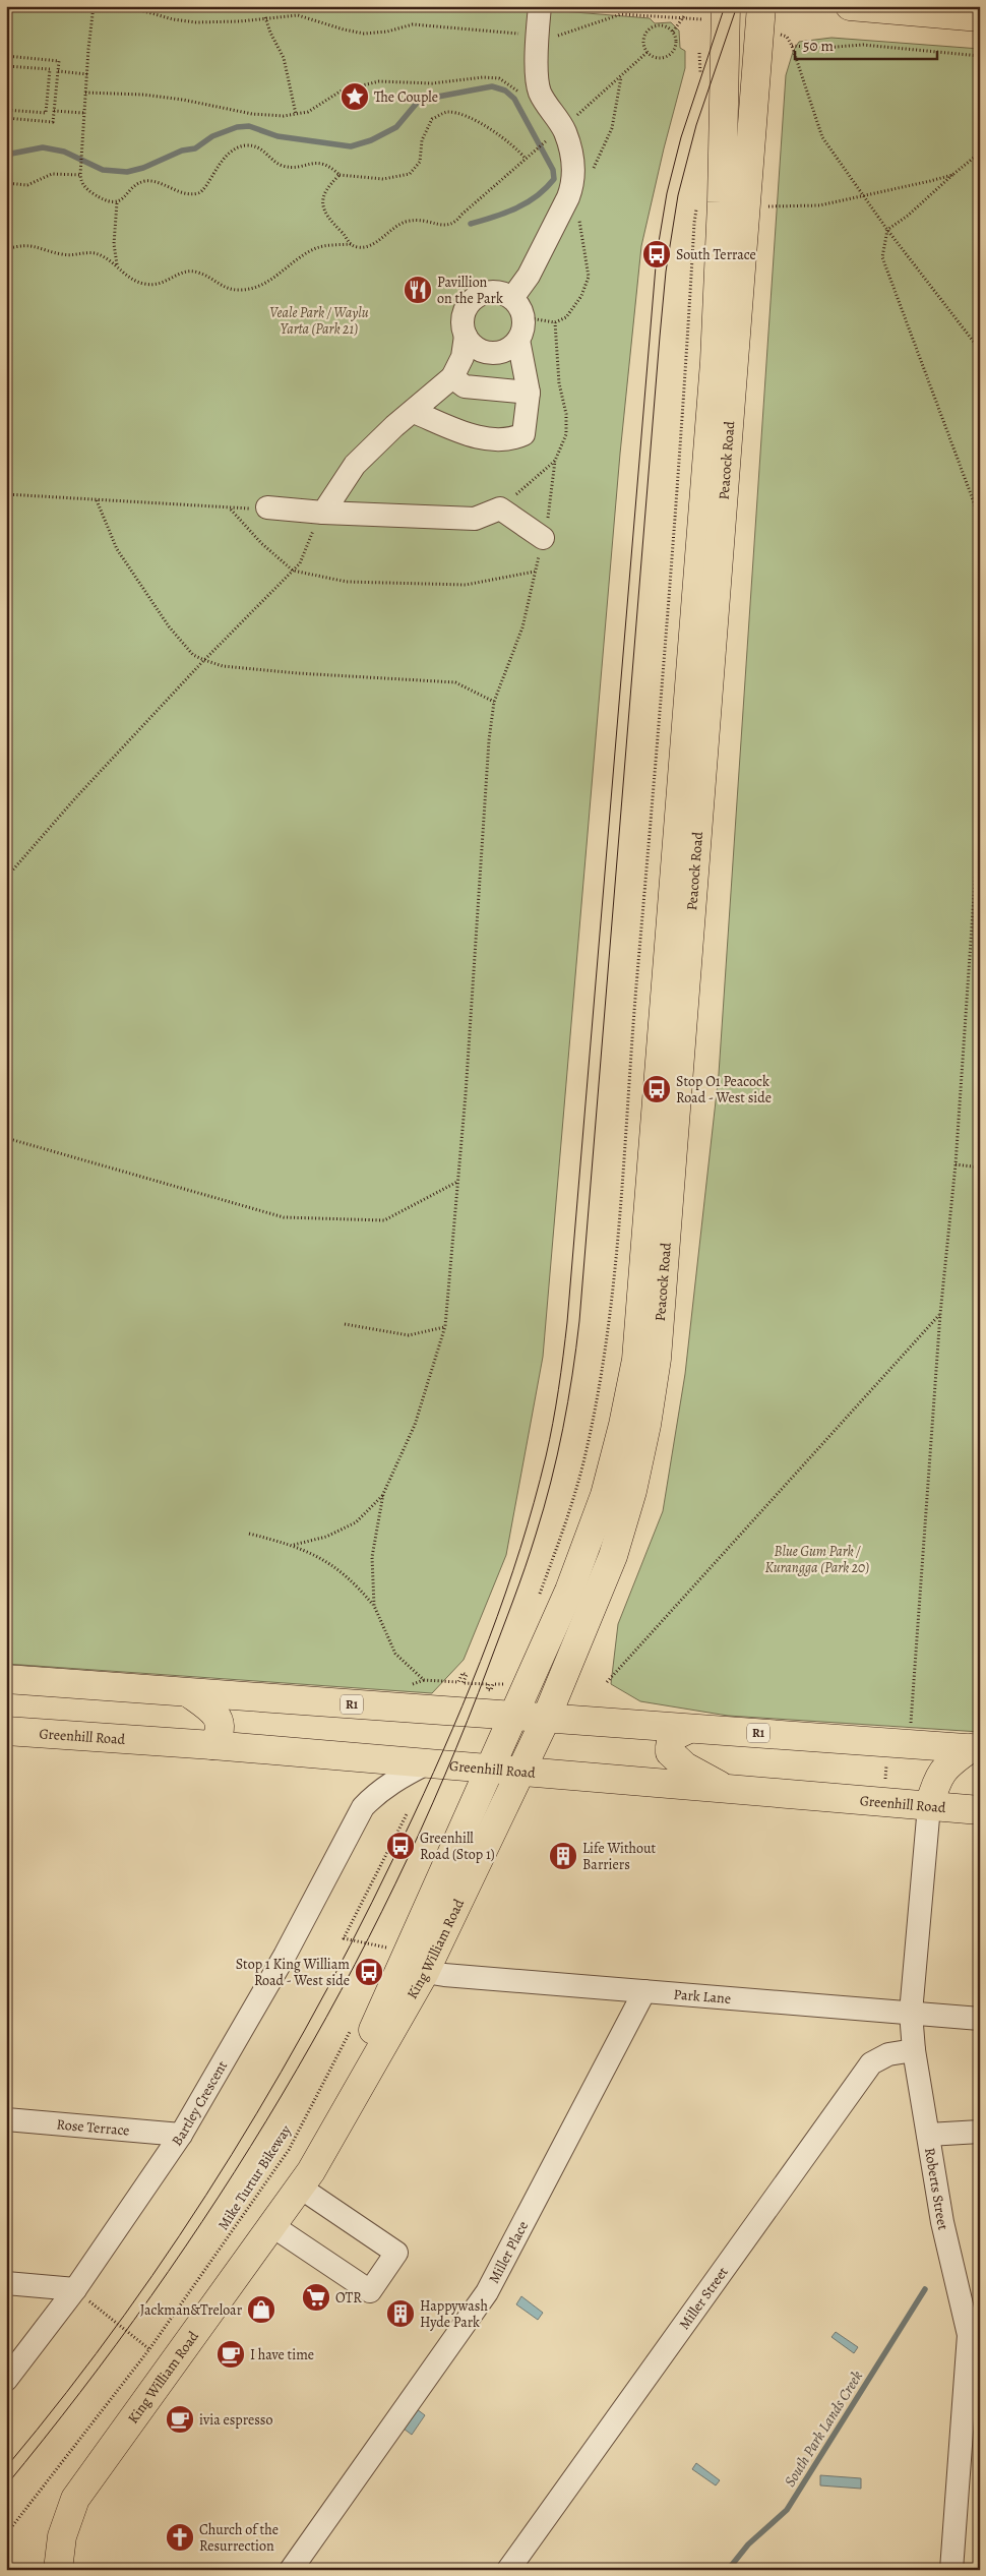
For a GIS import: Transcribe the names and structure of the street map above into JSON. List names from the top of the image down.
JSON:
{
  "streets": {
    "main road": [
      "Peacock Road",
      "R1",
      "Greenhill Road",
      "King William Road"
    ],
    "street": [
      "Park Lane",
      "Bartley Crescent",
      "Rose Terrace",
      "Roberts Street",
      "Miller Place",
      "Miller Street"
    ],
    "path": ["Mike Turtur Bikeway"]
  },
  "crossings": [
    ["Peacock Road", "R1"],
    ["Peacock Road", "King William Road"],
    ["R1", "King William Road"],
    ["Greenhill Road", "King William Road"],
    ["Greenhill Road", "Bartley Crescent"],
    ["Greenhill Road", "Roberts Street"],
    ["King William Road", "Park Lane"],
    ["Park Lane", "Roberts Street"],
    ["Park Lane", "Miller Place"],
    ["Bartley Crescent", "Rose Terrace"],
    ["Roberts Street", "Miller Street"]
  ],
  "water": ["South Park Lands Creek"],
  "parks": ["Veale Park / Waylu Yarta (Park 21)", "Blue Gum Park / Kurangga (Park 20)"],
  "places": {
    "place": ["The Couple"],
    "bus stop": [
      "South Terrace",
      "Stop O1 Peacock Road - West side",
      "Greenhill Road (Stop 1)",
      "Stop 1 King William Road - West side"
    ],
    "restaurant": ["Pavillion on the Park"],
    "building": ["Life Without Barriers", "Happywash Hyde Park"],
    "supermarket": ["OTR"],
    "shop": ["Jackman&Treloar"],
    "cafe": ["I have time", "ivia espresso"],
    "church": ["Church of the Resurrection"]
  },
  "scale_bar": "50 m"
}
